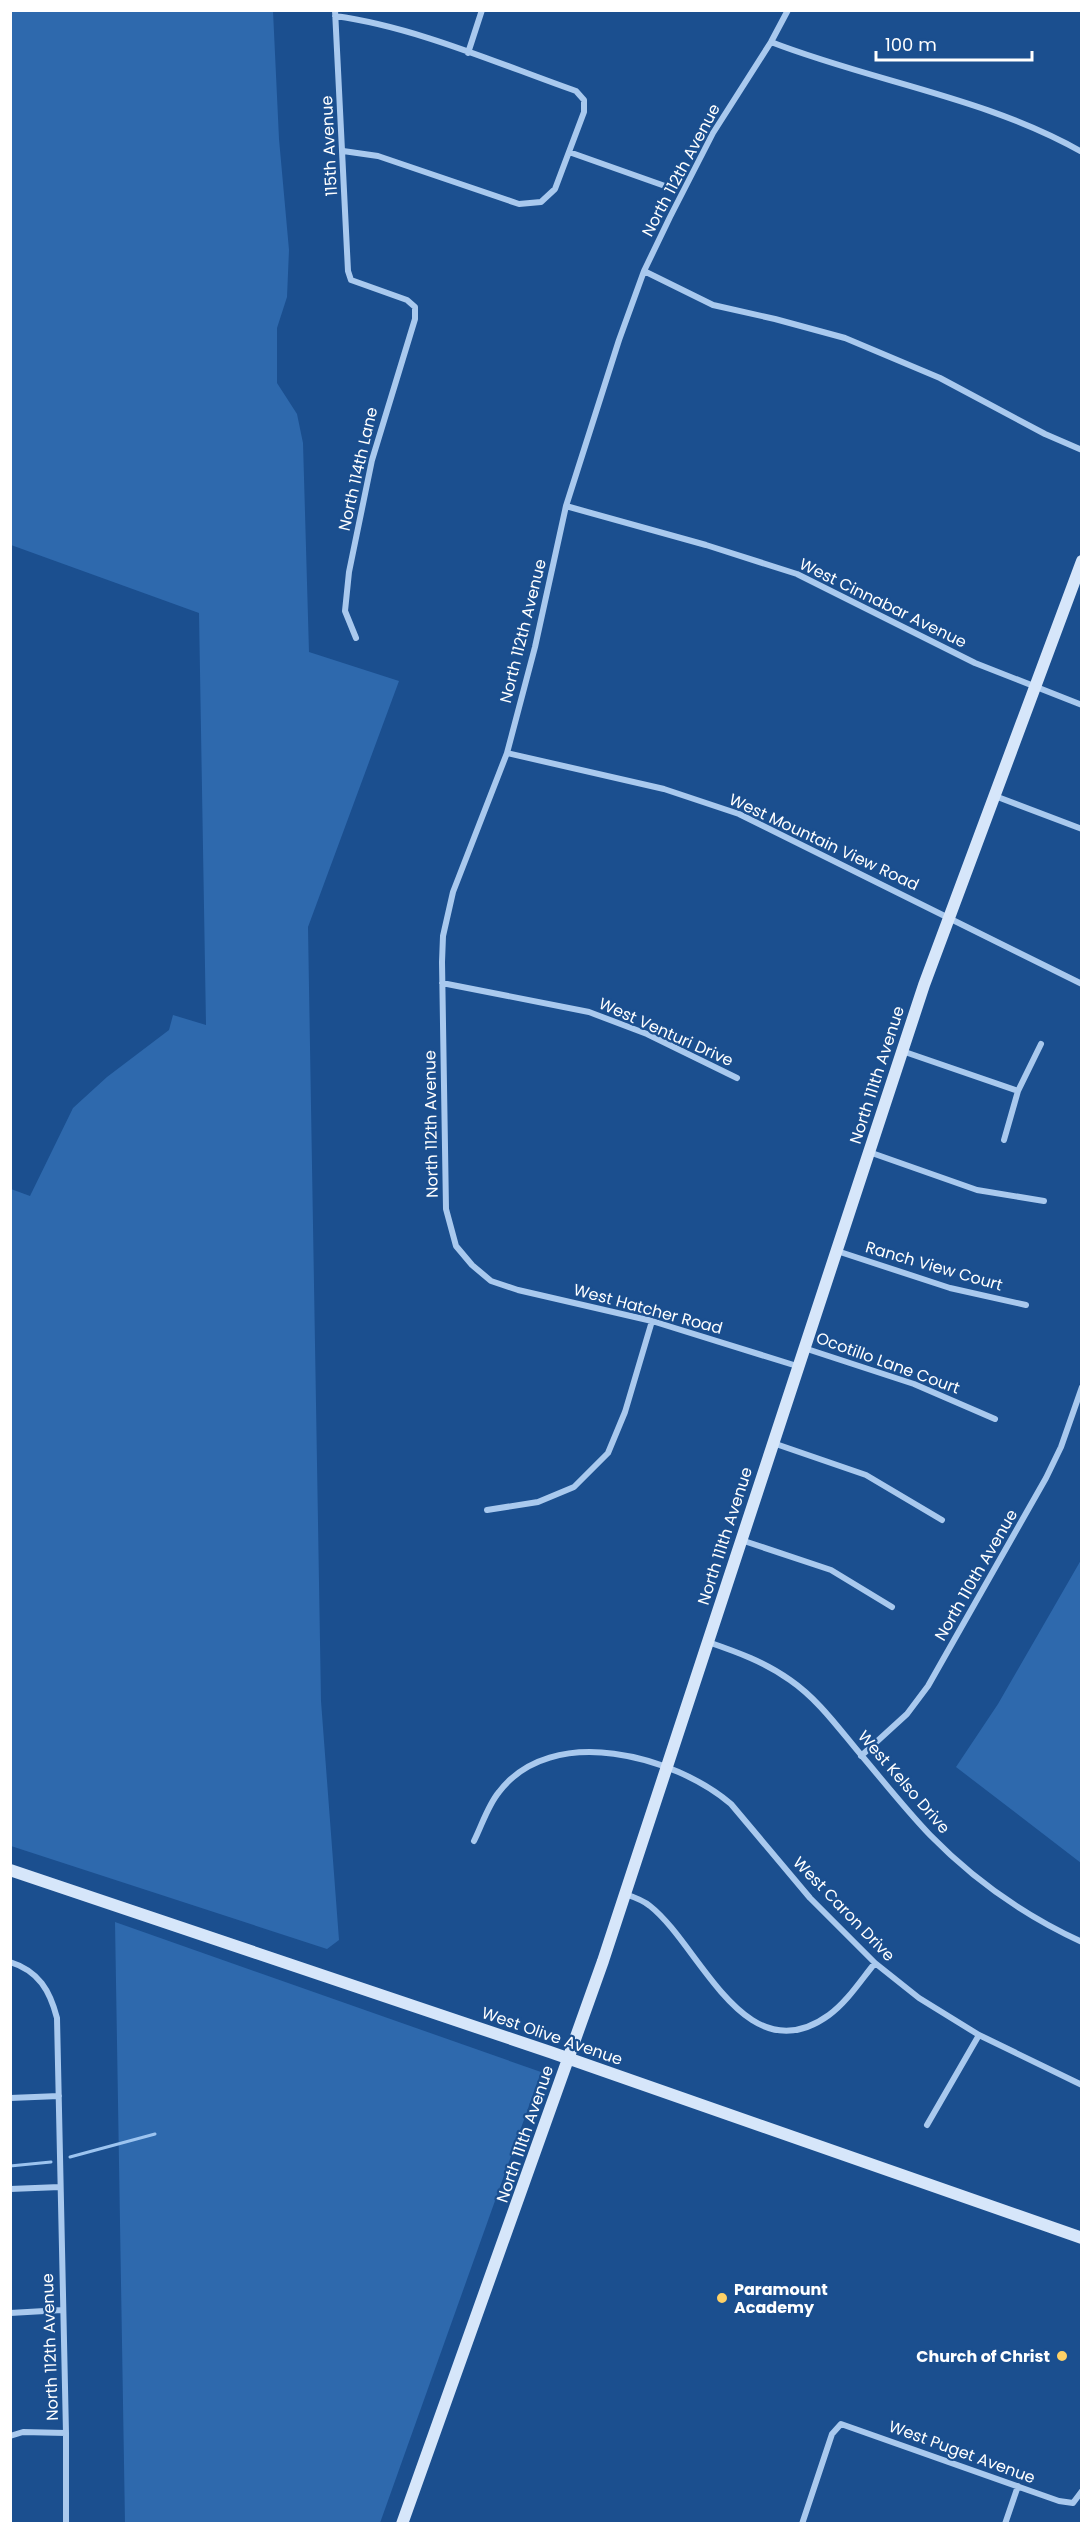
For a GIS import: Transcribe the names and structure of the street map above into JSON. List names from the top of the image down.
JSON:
{
  "streets": {
    "street": [
      "115th Avenue",
      "North 112th Avenue",
      "North 114th Lane",
      "West Cinnabar Avenue",
      "West Mountain View Road",
      "West Venturi Drive",
      "North 111th Avenue",
      "Ranch View Court",
      "West Hatcher Road",
      "Ocotillo Lane Court",
      "North 110th Avenue",
      "West Kelso Drive",
      "West Caron Drive",
      "West Olive Avenue",
      "West Puget Avenue"
    ]
  },
  "crossings": [
    ["115th Avenue", "North 114th Lane"],
    ["North 112th Avenue", "West Cinnabar Avenue"],
    ["North 112th Avenue", "West Mountain View Road"],
    ["North 112th Avenue", "West Venturi Drive"],
    ["North 112th Avenue", "West Hatcher Road"],
    ["West Cinnabar Avenue", "North 111th Avenue"],
    ["West Mountain View Road", "North 111th Avenue"],
    ["North 111th Avenue", "Ranch View Court"],
    ["North 111th Avenue", "West Hatcher Road"],
    ["North 111th Avenue", "Ocotillo Lane Court"],
    ["North 111th Avenue", "West Kelso Drive"],
    ["North 111th Avenue", "West Caron Drive"],
    ["North 111th Avenue", "West Olive Avenue"],
    ["North 110th Avenue", "West Kelso Drive"]
  ],
  "places": ["Paramount Academy", "Church of Christ"],
  "scale_bar": "100 m"
}
